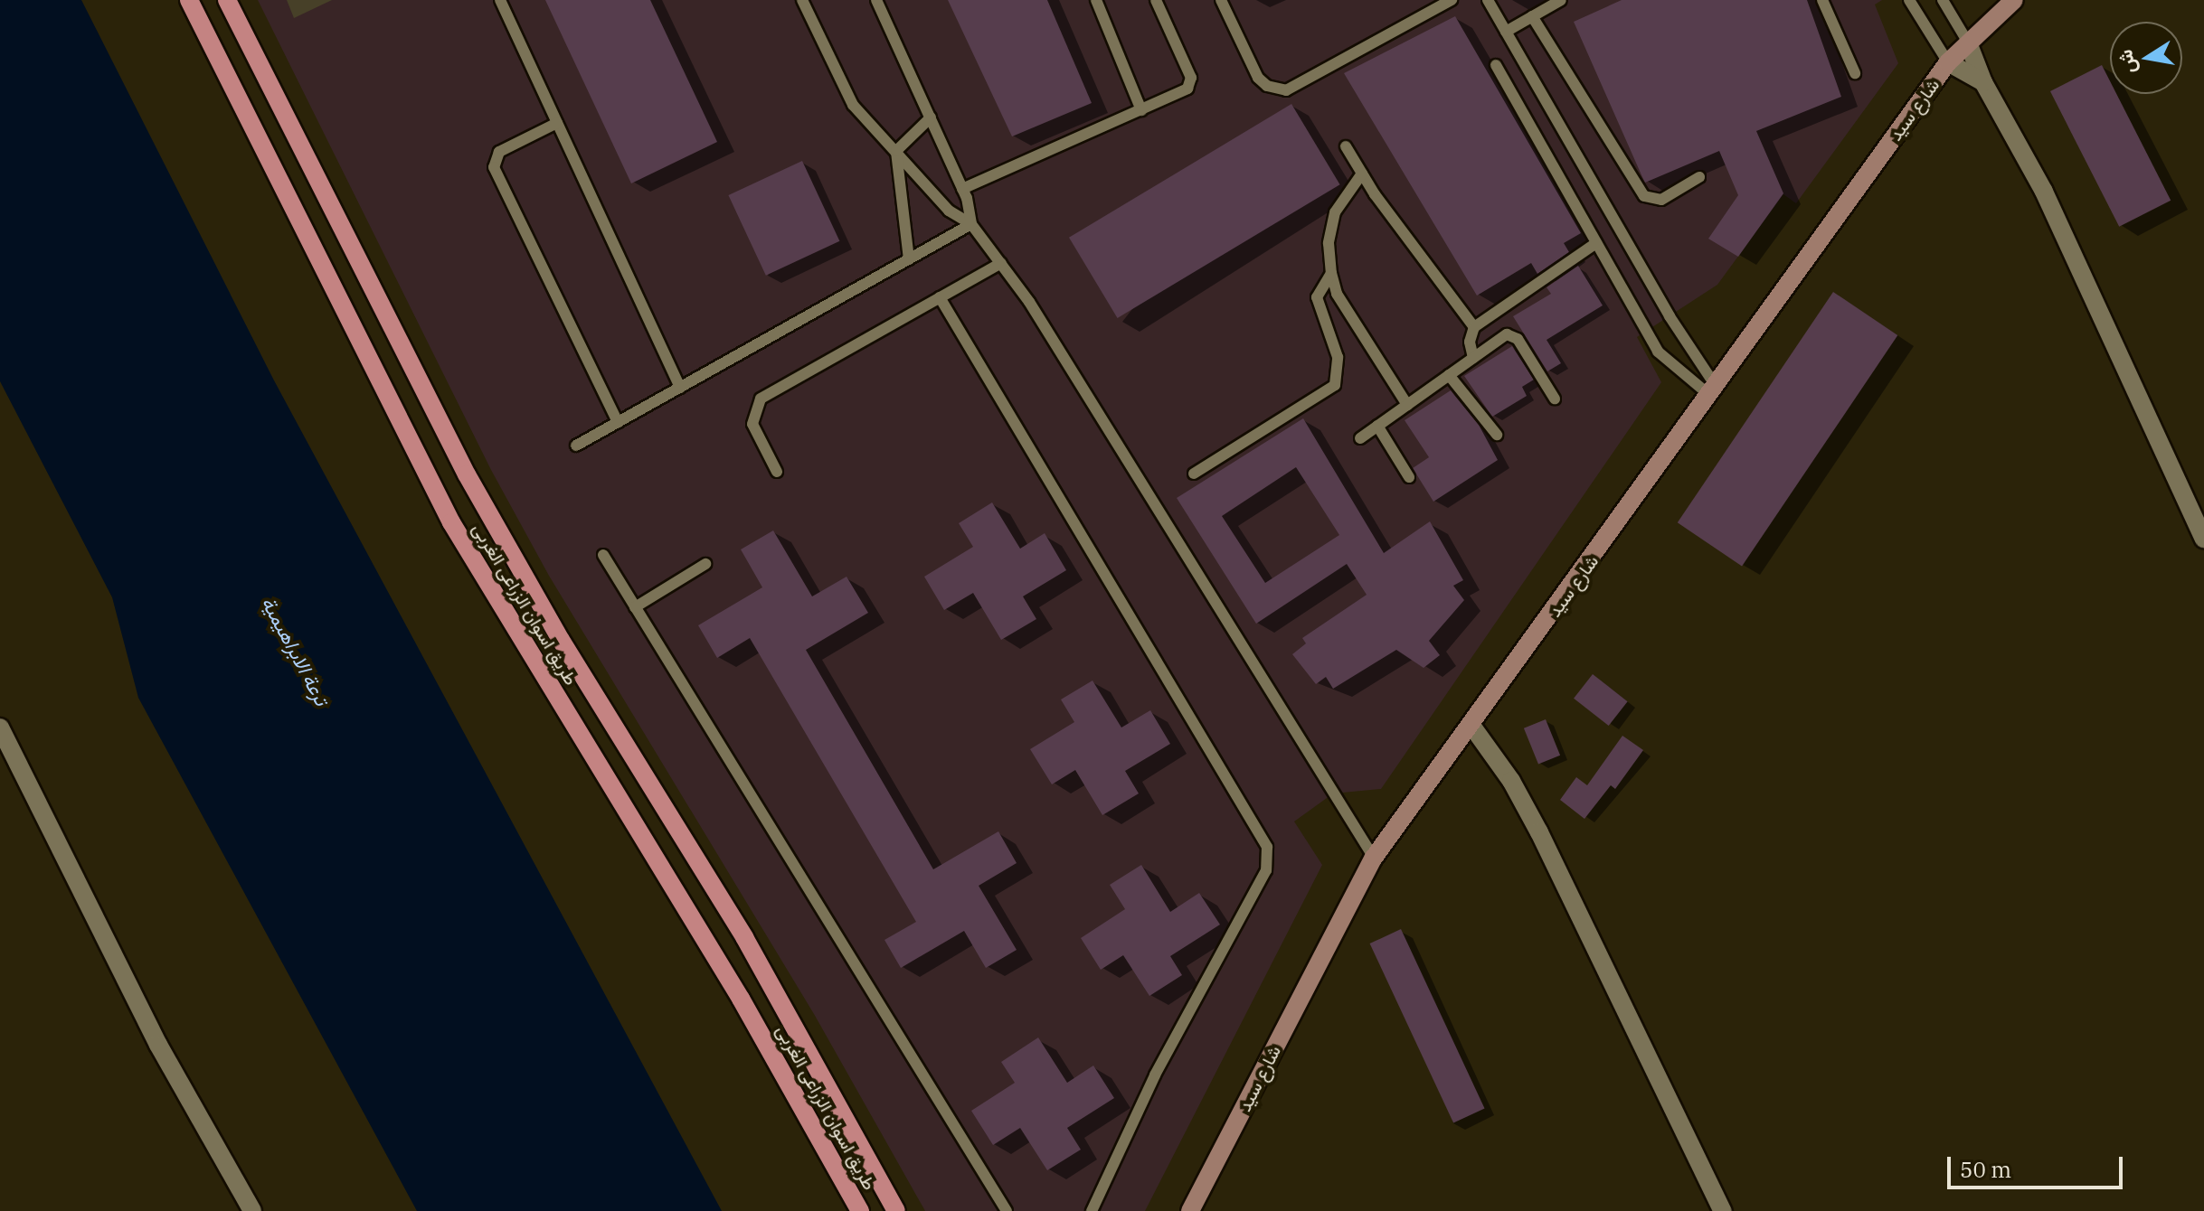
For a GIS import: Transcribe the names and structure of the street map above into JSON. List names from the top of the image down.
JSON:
{
  "streets": {
    "main road": ["شارع سيد", "طريق اسوان الزراعى الغربى"]
  },
  "water": ["ترعة الابراهيمية"],
  "scale_bar": "50 m",
  "north": "left"
}
